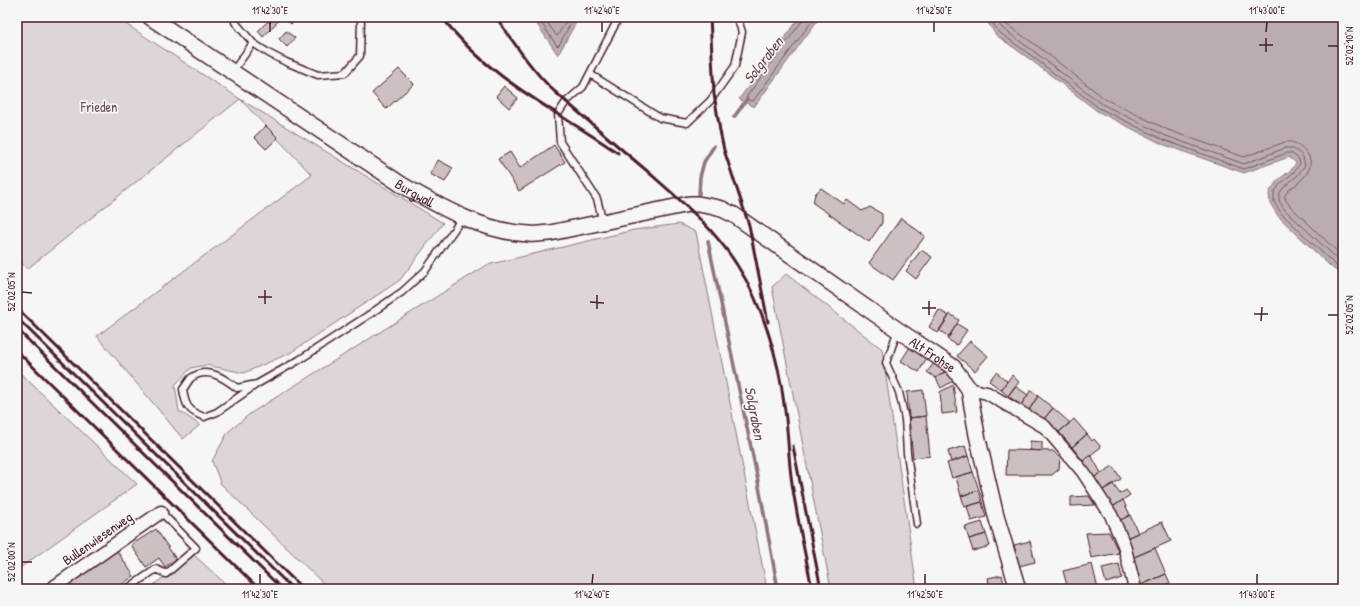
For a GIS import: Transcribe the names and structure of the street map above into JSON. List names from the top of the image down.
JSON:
{
  "streets": {
    "street": ["Burgwall", "Alt Frohse", "Bullenwiesenweg"]
  },
  "crossings": [
    ["Burgwall", "Alt Frohse"]
  ],
  "water": ["Solgraben"],
  "parks": ["Frieden"],
  "coordinates": [
    "11°42'30\"E",
    "11°42'40\"E",
    "11°42'50\"E",
    "11°43'00\"E",
    "52°02'10\"N",
    "52°02'05\"N",
    "52°02'00\"N"
  ]
}
